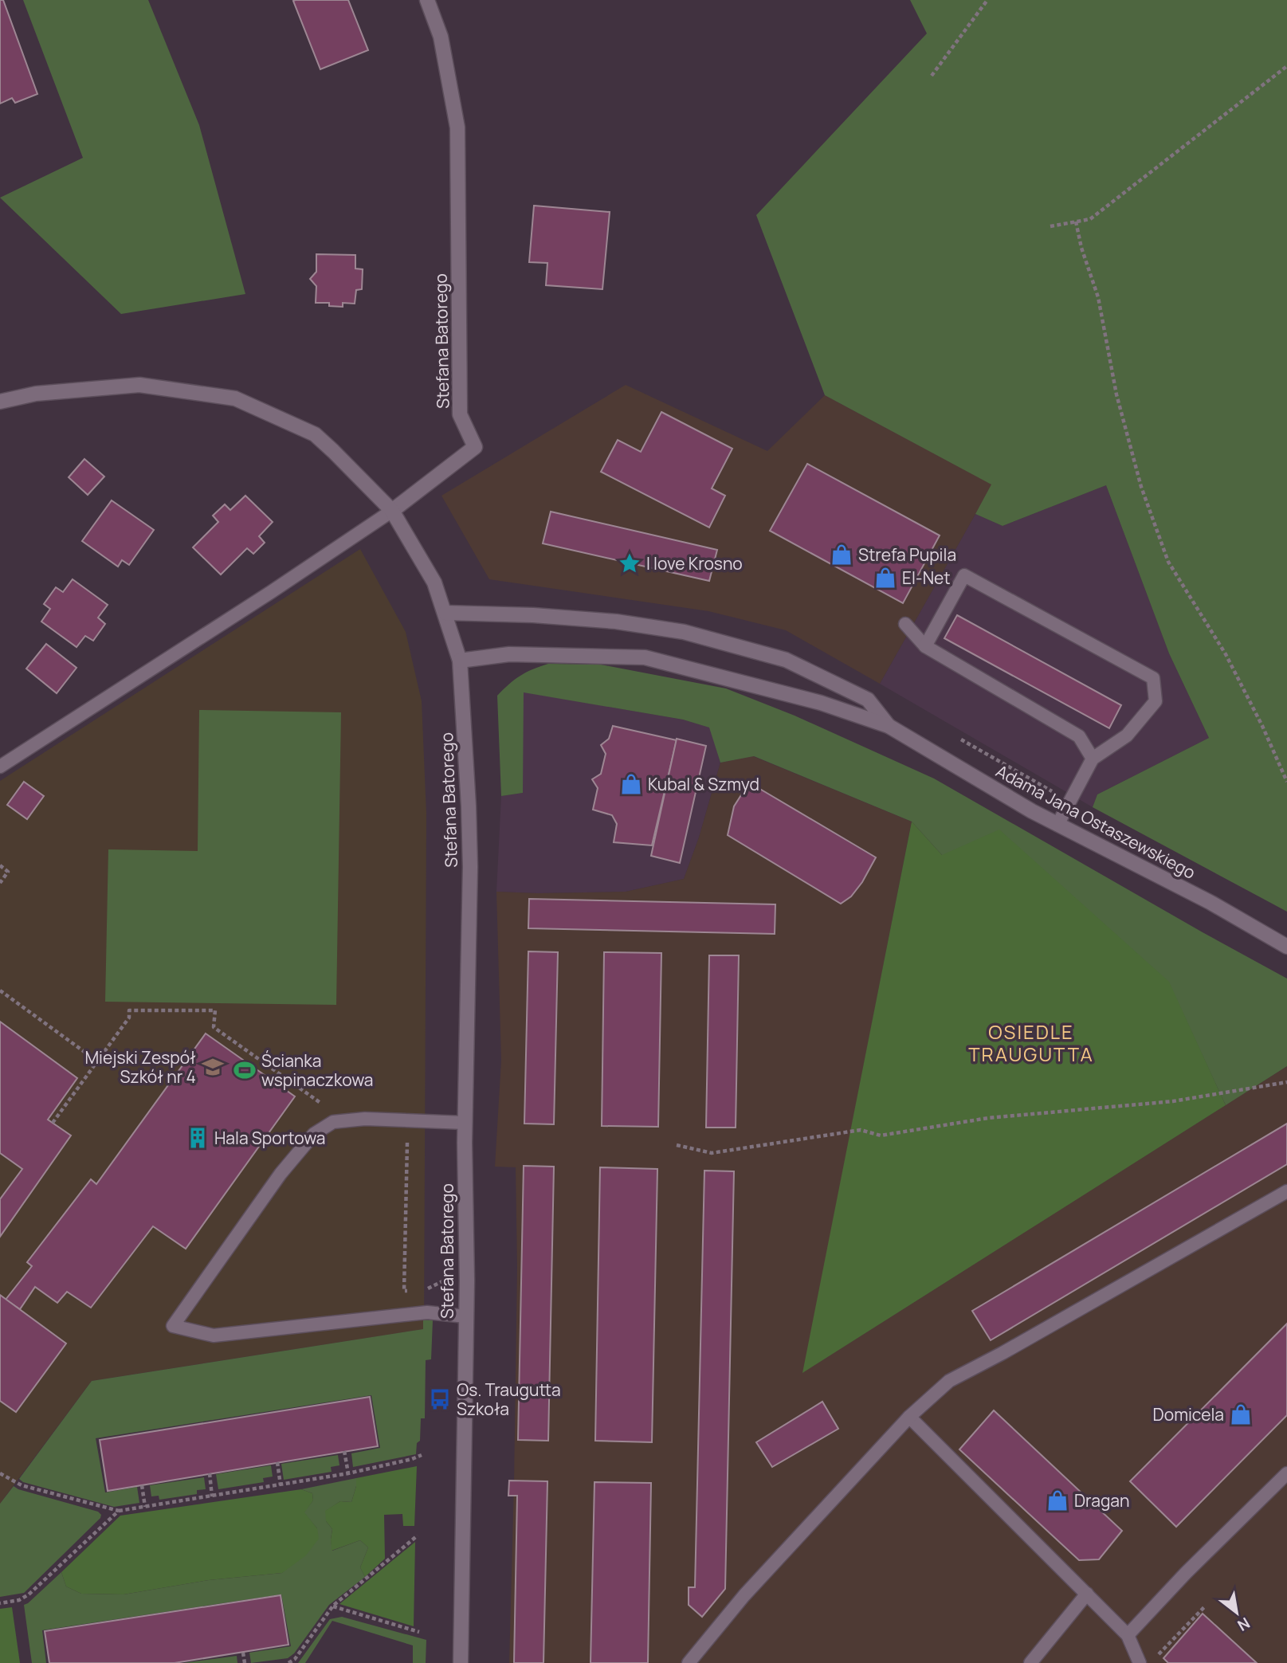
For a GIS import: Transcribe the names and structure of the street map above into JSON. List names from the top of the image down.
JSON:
{
  "streets": {
    "street": ["Stefana Batorego", "Adama Jana Ostaszewskiego"]
  },
  "crossings": [
    ["Stefana Batorego", "Adama Jana Ostaszewskiego"]
  ],
  "districts": ["OSIEDLE TRAUGUTTA"],
  "places": {
    "shop": [
      "Strefa Pupila",
      "El-Net",
      "Kubal & Szmyd",
      "Domicela",
      "Dragan"
    ],
    "place": ["I love Krosno"],
    "school or university": ["Miejski Zespół Szkół nr 4"],
    "sports": ["Ścianka wspinaczkowa"],
    "building": ["Hala Sportowa"],
    "bus stop": ["Os. Traugutta Szkoła"]
  },
  "north": "bottom right"
}
